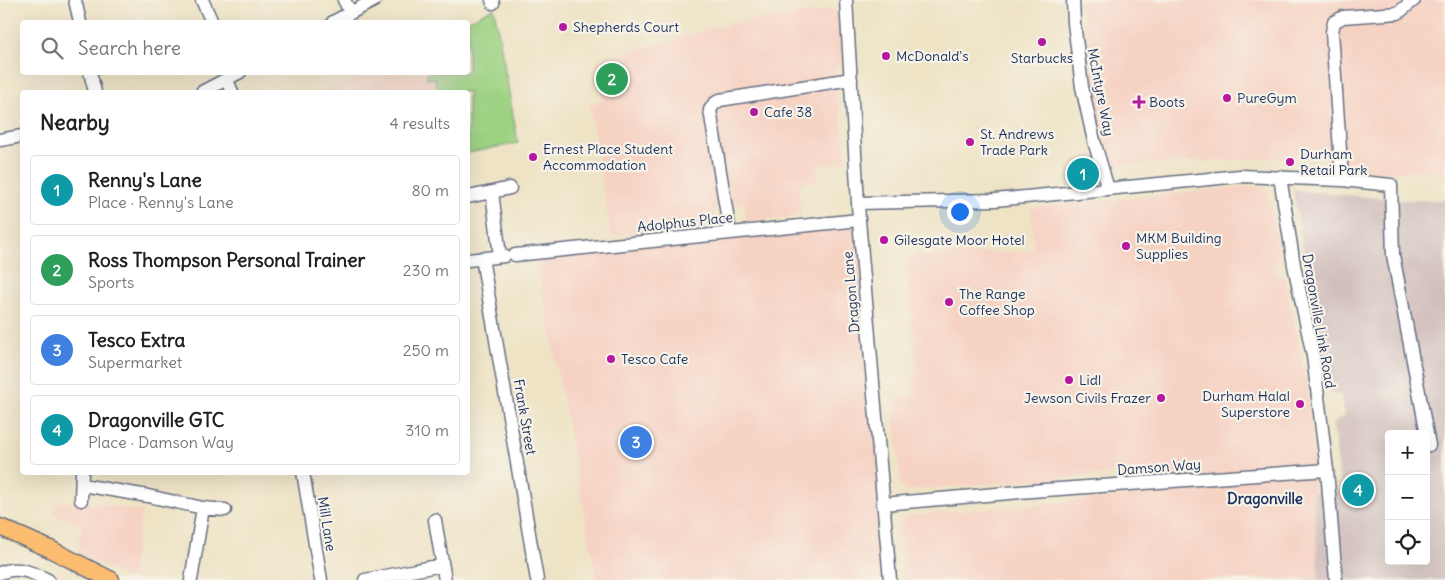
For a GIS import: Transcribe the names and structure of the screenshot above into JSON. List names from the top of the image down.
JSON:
{
  "streets": {
    "street": [
      "McIntyre Way",
      "Adolphus Place",
      "Dragon Lane",
      "Dragonville Link Road",
      "Frank Street",
      "Damson Way",
      "Mill Lane"
    ]
  },
  "crossings": [
    ["Adolphus Place", "Dragon Lane"],
    ["Adolphus Place", "Frank Street"],
    ["Dragon Lane", "Damson Way"],
    ["Dragonville Link Road", "Damson Way"]
  ],
  "districts": ["Dragonville"],
  "places": {
    "other": [
      "Shepherds Court",
      "Starbucks",
      "McDonald's",
      "PureGym",
      "Cafe 38",
      "St. Andrews Trade Park",
      "Ernest Place Student Accommodation",
      "Durham Retail Park",
      "Gilesgate Moor Hotel",
      "MKM Building Supplies",
      "The Range Coffee Shop",
      "Tesco Cafe",
      "Lidl",
      "Jewson Civils Frazer",
      "Durham Halal Superstore"
    ],
    "health": ["Boots"]
  },
  "page": {
    "search": "Search here",
    "pins": [
      "2",
      "1",
      "3",
      "4"
    ],
    "heading": ["Nearby", "4 results"],
    "list": [
      {
        "mark": "1",
        "name": "Renny's Lane",
        "note": "Place · Renny's Lane",
        "value": "80 m"
      },
      {
        "mark": "2",
        "name": "Ross Thompson Personal Trainer",
        "note": "Sports",
        "value": "230 m"
      },
      {
        "mark": "3",
        "name": "Tesco Extra",
        "note": "Supermarket",
        "value": "250 m"
      },
      {
        "mark": "4",
        "name": "Dragonville GTC",
        "note": "Place · Damson Way",
        "value": "310 m"
      }
    ],
    "map_buttons": ["+", "−"]
  }
}
